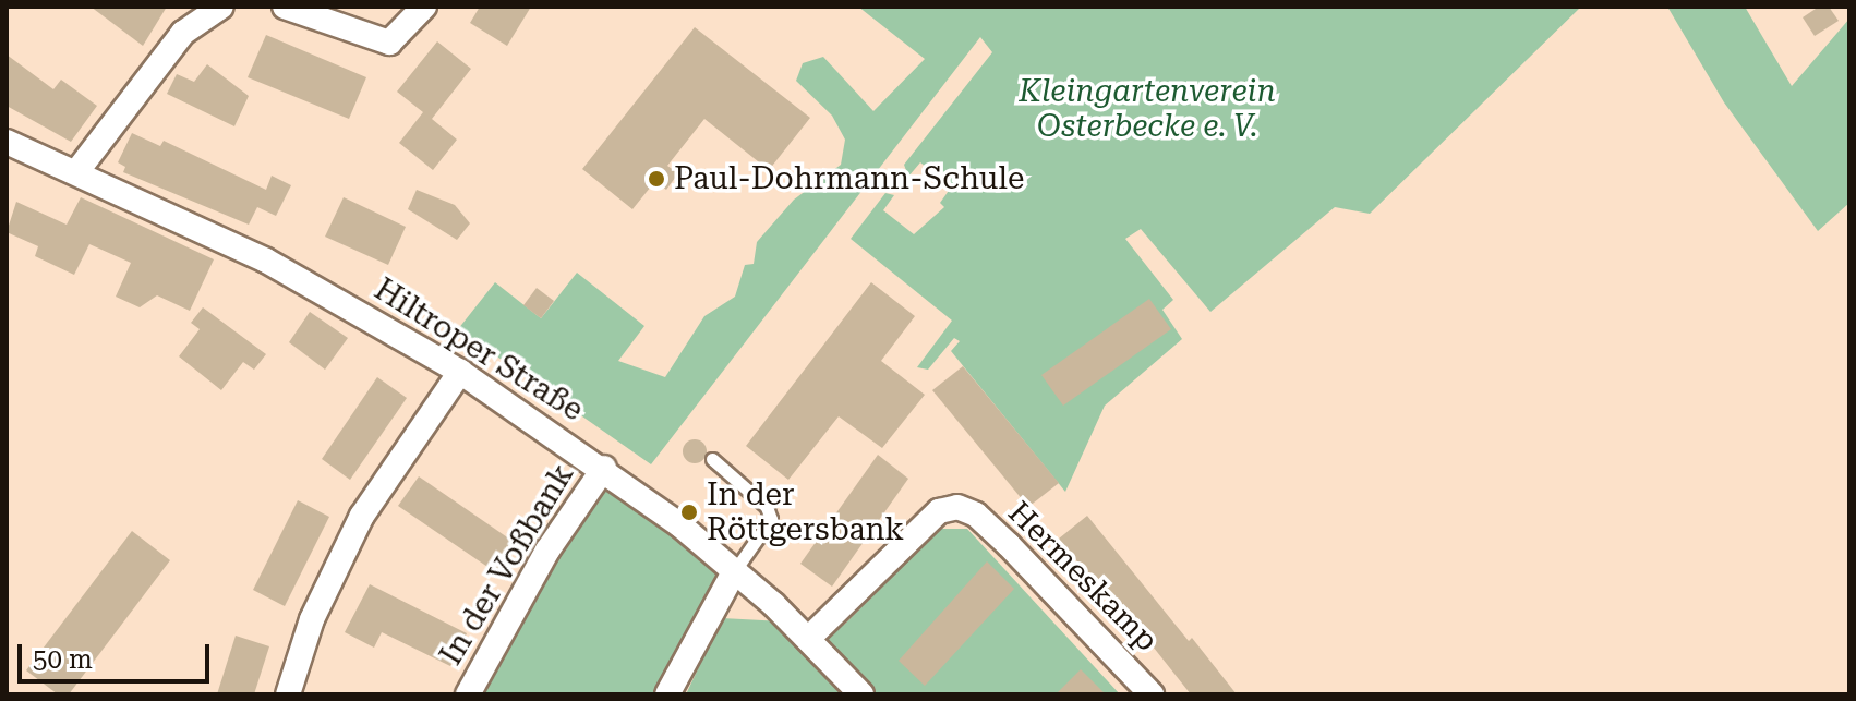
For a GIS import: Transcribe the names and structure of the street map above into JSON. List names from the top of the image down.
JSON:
{
  "streets": {
    "street": ["Hiltroper Straße", "In der Voßbank", "Hermeskamp"]
  },
  "crossings": [
    ["Hiltroper Straße", "In der Voßbank"],
    ["Hiltroper Straße", "Hermeskamp"]
  ],
  "parks": ["Kleingartenverein Osterbecke e. V."],
  "places": ["Paul-Dohrmann-Schule", "In der Röttgersbank"],
  "scale_bar": "50 m"
}
